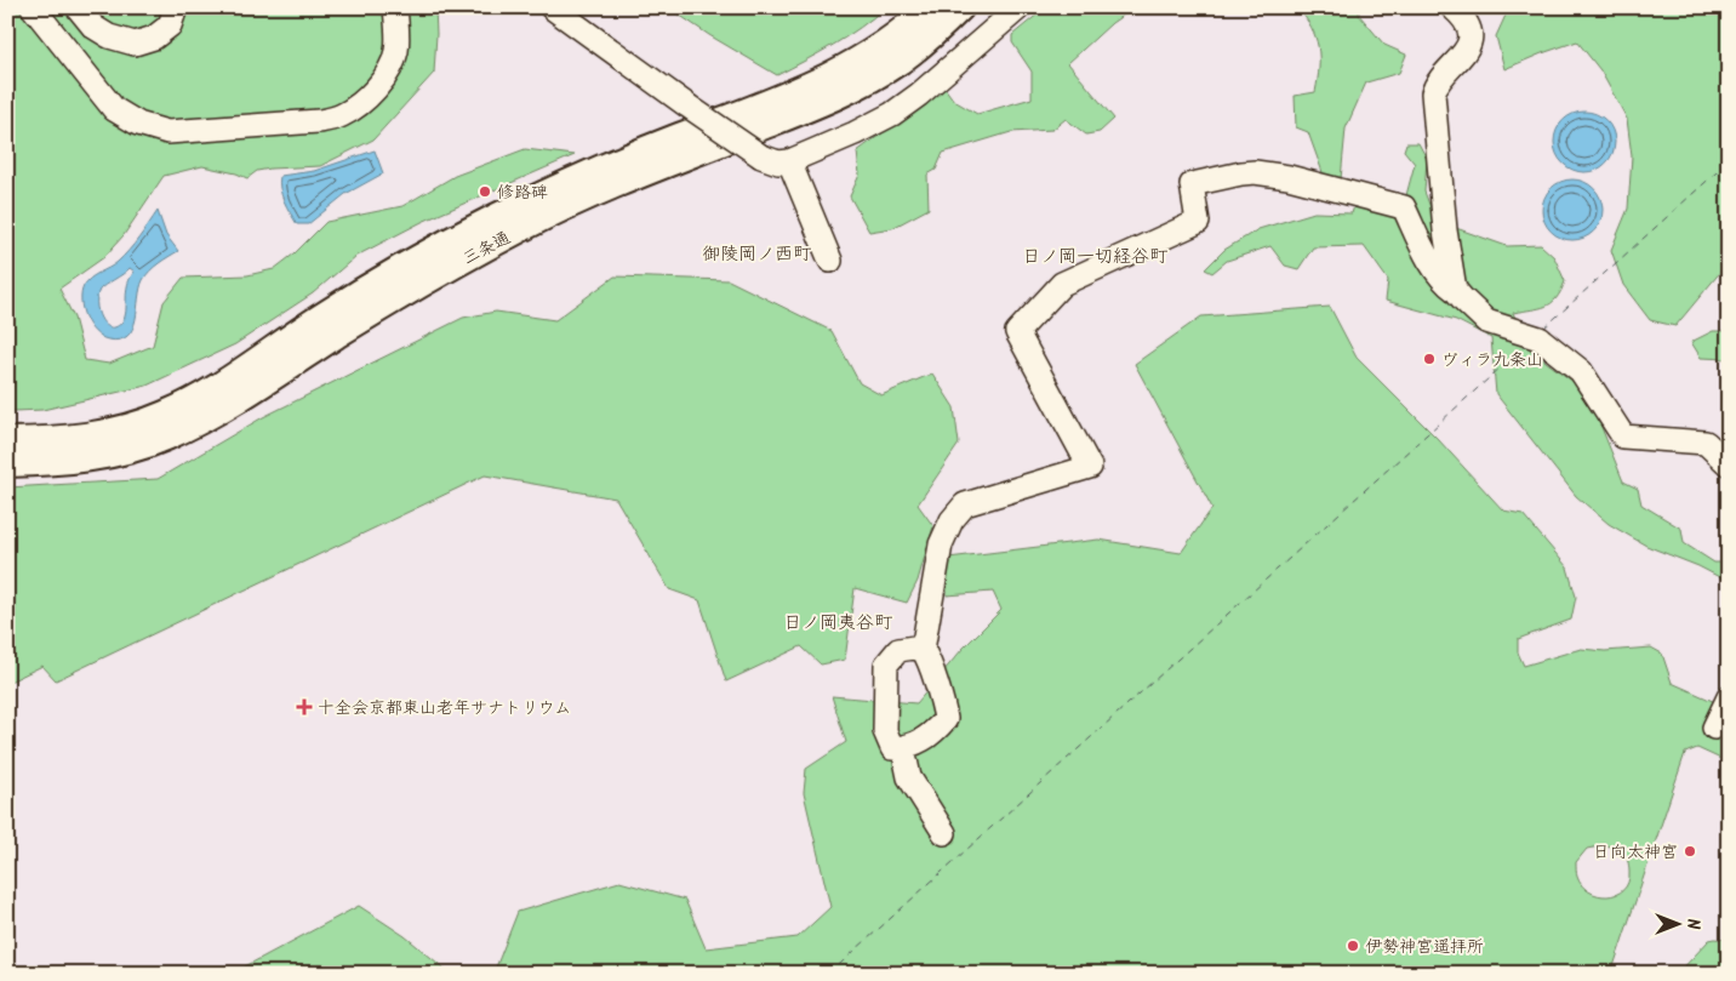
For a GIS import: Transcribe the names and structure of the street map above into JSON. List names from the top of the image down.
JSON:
{
  "streets": {
    "main road": ["三条通"]
  },
  "districts": ["御陵岡ノ西町", "日ノ岡一切経谷町", "日ノ岡夷谷町"],
  "places": {
    "other": [
      "修路碑",
      "ヴィラ九条山",
      "日向太神宮",
      "伊勢神宮遥拝所"
    ],
    "health": ["十全会京都東山老年サナトリウム"]
  },
  "north": "right"
}
